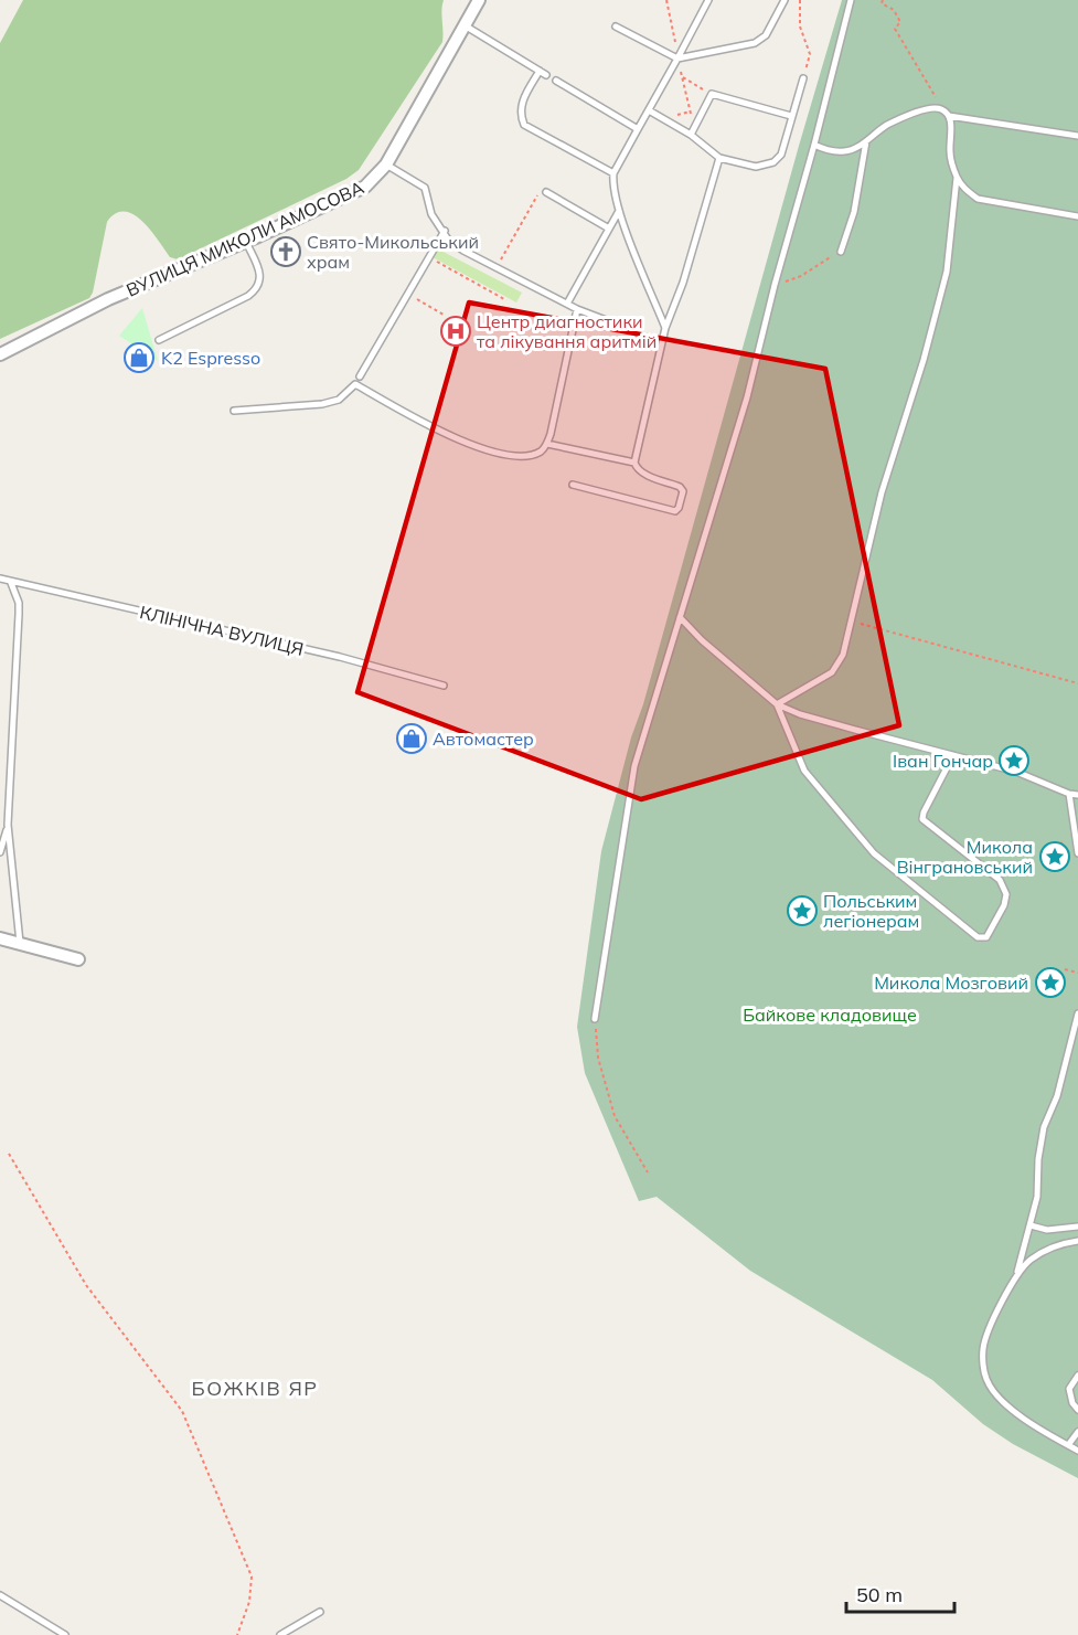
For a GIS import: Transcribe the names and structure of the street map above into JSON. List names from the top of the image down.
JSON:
{
  "streets": {
    "street": ["ВУЛИЦЯ МИКОЛИ АМОСОВА"],
    "lane": ["КЛІНІЧНА ВУЛИЦЯ"]
  },
  "districts": ["БОЖКІВ ЯР"],
  "parks": ["Байкове кладовище"],
  "places": {
    "church": ["Свято-Микольський храм"],
    "hospital": ["Центр диагностики та лікування аритмій"],
    "shop": ["K2 Espresso", "Автомастер"],
    "place": [
      "Іван Гончар",
      "Микола Вінграновський",
      "Польським легіонерам",
      "Микола Мозговий"
    ]
  },
  "scale_bar": "50 m"
}
